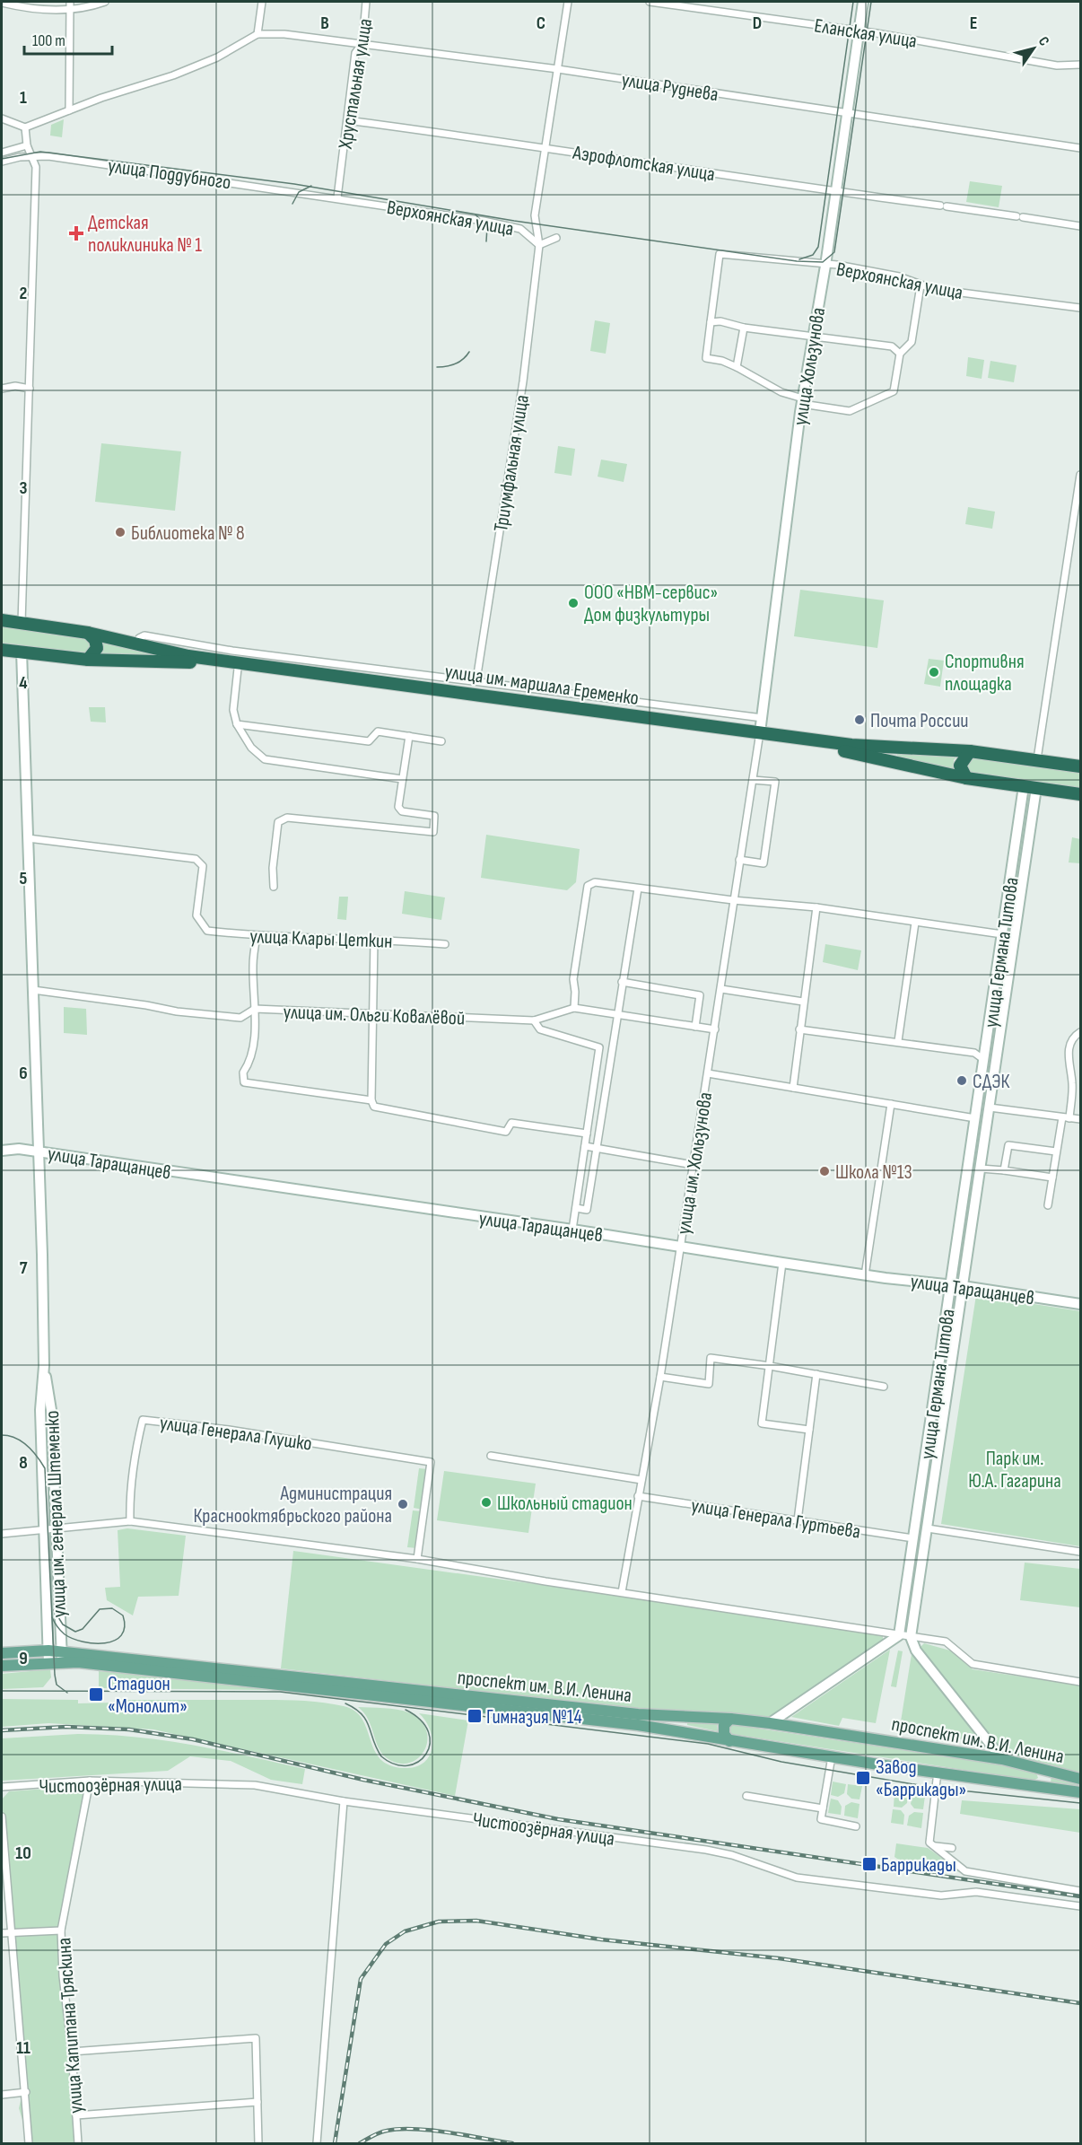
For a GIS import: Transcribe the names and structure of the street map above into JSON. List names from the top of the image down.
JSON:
{
  "streets": {
    "highway": ["улица им. маршала Еременко"],
    "main road": ["проспект им. В.И. Ленина"],
    "street": [
      "Еланская улица",
      "Хрустальная улица",
      "улица Руднева",
      "Аэрофлотская улица",
      "улица Поддубного",
      "Верхоянская улица",
      "улица Хользунова",
      "Триумфальная улица",
      "улица Клары Цеткин",
      "улица Германа Титова",
      "улица им. Ольги Ковалёвой",
      "улица Таращанцев",
      "улица им. Хользунова",
      "улица Генерала Глушко",
      "улица им. генерала Штеменко",
      "улица Генерала Гуртьева",
      "Чистоозёрная улица",
      "улица Капитана Тряскина"
    ]
  },
  "crossings": [
    ["Еланская улица", "улица Хользунова"],
    ["Хрустальная улица", "улица Руднева"],
    ["Хрустальная улица", "Аэрофлотская улица"],
    ["Хрустальная улица", "улица Поддубного"],
    ["Хрустальная улица", "Верхоянская улица"],
    ["улица Руднева", "улица Хользунова"],
    ["улица Руднева", "Триумфальная улица"],
    ["Аэрофлотская улица", "улица Хользунова"],
    ["Аэрофлотская улица", "Триумфальная улица"],
    ["улица Поддубного", "Верхоянская улица"],
    ["Верхоянская улица", "улица Хользунова"],
    ["Верхоянская улица", "Триумфальная улица"],
    ["улица Хользунова", "улица им. маршала Еременко"],
    ["улица Хользунова", "улица им. Хользунова"],
    ["Триумфальная улица", "улица им. маршала Еременко"],
    ["улица им. маршала Еременко", "улица Германа Титова"],
    ["улица им. маршала Еременко", "улица им. Хользунова"],
    ["улица им. маршала Еременко", "улица им. генерала Штеменко"],
    ["улица Клары Цеткин", "улица им. генерала Штеменко"],
    ["улица Германа Титова", "улица Таращанцев"],
    ["улица Германа Титова", "улица Генерала Гуртьева"],
    ["улица им. Ольги Ковалёвой", "улица им. Хользунова"],
    ["улица им. Ольги Ковалёвой", "улица им. генерала Штеменко"],
    ["улица Таращанцев", "улица им. Хользунова"],
    ["улица Таращанцев", "улица им. генерала Штеменко"],
    ["улица им. Хользунова", "улица Генерала Гуртьева"],
    ["улица им. генерала Штеменко", "проспект им. В.И. Ленина"],
    ["Чистоозёрная улица", "улица Капитана Тряскина"]
  ],
  "parks": ["Парк им. Ю.А. Гагарина"],
  "places": {
    "health": ["Детская поликлиника № 1"],
    "other": [
      "Библиотека № 8",
      "ООО «НВМ-сервис» Дом физкультуры",
      "Спортивня площадка",
      "Почта России",
      "СДЭК",
      "Школа №13",
      "Школьный стадион",
      "Администрация Краснооктябрьского района"
    ],
    "transit": [
      "Стадион «Монолит»",
      "Гимназия №14",
      "Завод «Баррикады»",
      "Баррикады"
    ]
  },
  "scale_bar": "100 m",
  "north": "top right",
  "grid": {
    "columns": [
      "B",
      "C",
      "D",
      "E"
    ],
    "rows": [
      "1",
      "2",
      "3",
      "4",
      "5",
      "6",
      "7",
      "8",
      "9",
      "10",
      "11"
    ]
  }
}
